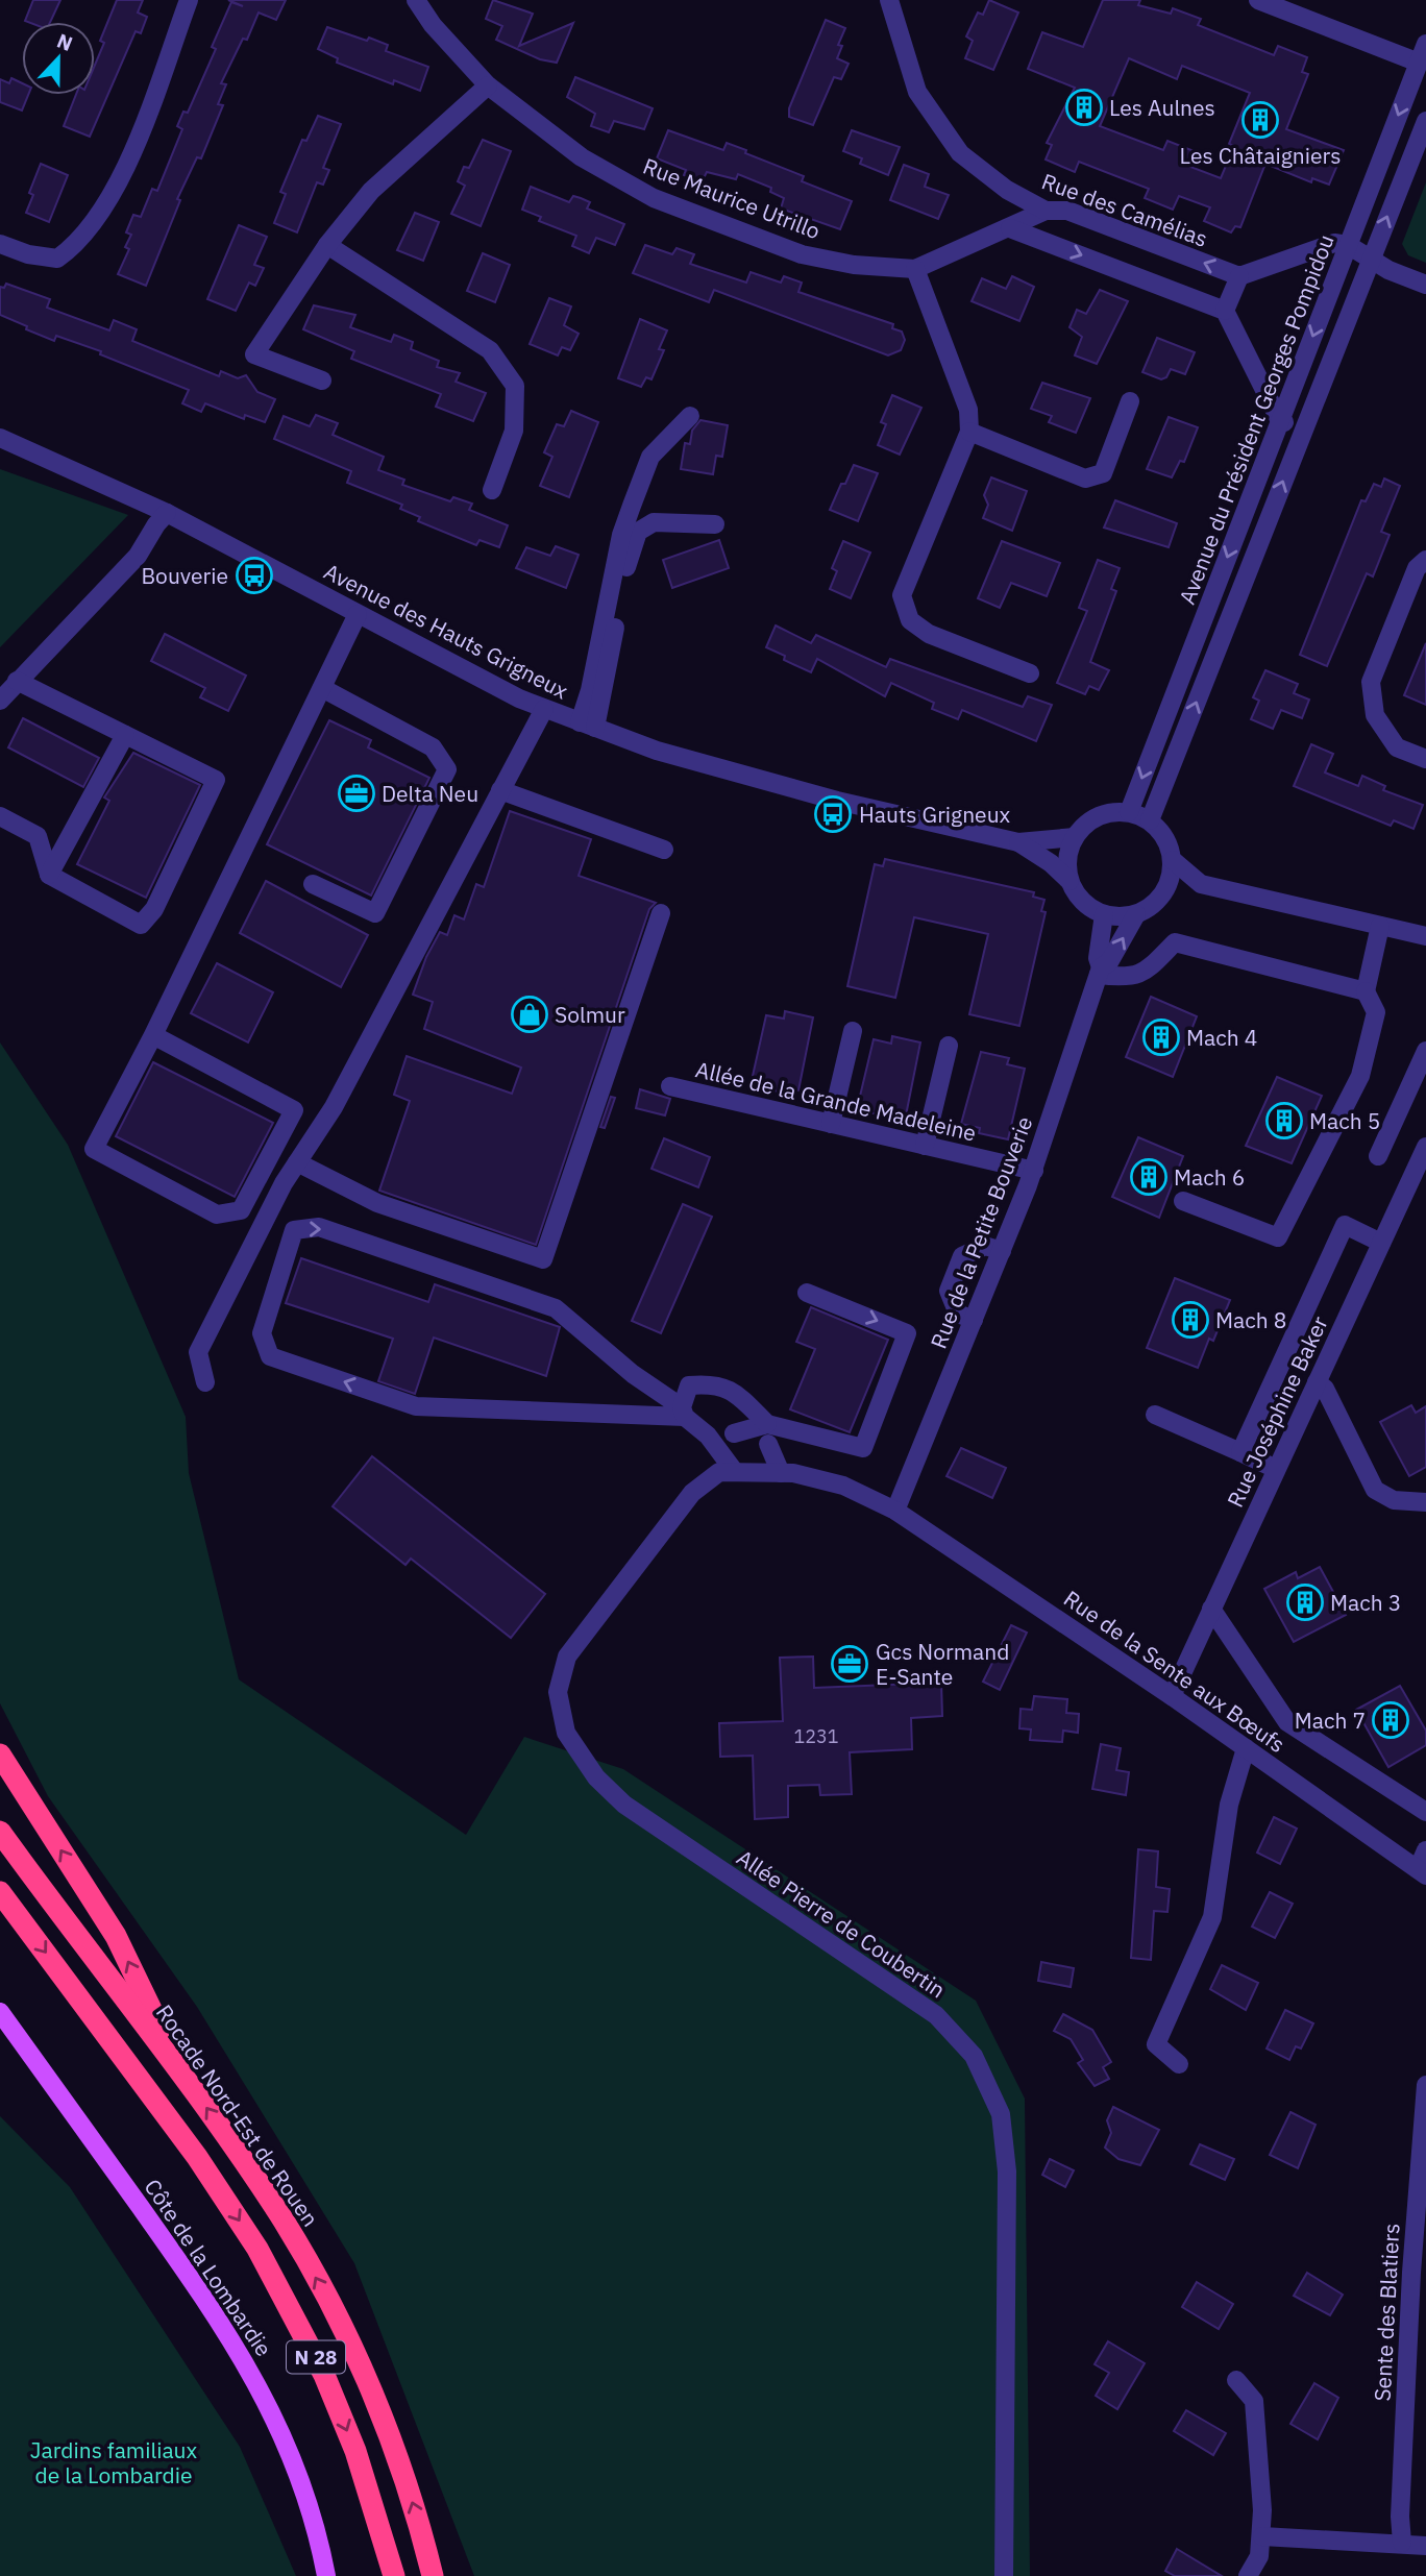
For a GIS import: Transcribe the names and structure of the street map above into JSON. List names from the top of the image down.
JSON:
{
  "streets": {
    "highway": ["Rocade Nord-Est de Rouen", "N 28"],
    "main road": ["Côte de la Lombardie"],
    "street": [
      "Rue Maurice Utrillo",
      "Rue des Camélias",
      "Avenue du Président Georges Pompidou",
      "Avenue des Hauts Grigneux",
      "Allée de la Grande Madeleine",
      "Rue de la Petite Bouverie",
      "Rue Joséphine Baker",
      "Rue de la Sente aux Bœufs",
      "Allée Pierre de Coubertin",
      "Sente des Blatiers"
    ]
  },
  "crossings": [
    ["Rue Maurice Utrillo", "Rue des Camélias"],
    ["Avenue du Président Georges Pompidou", "Avenue des Hauts Grigneux"],
    ["Avenue du Président Georges Pompidou", "Rue de la Petite Bouverie"],
    ["Avenue des Hauts Grigneux", "Rue de la Petite Bouverie"],
    ["Allée de la Grande Madeleine", "Rue de la Petite Bouverie"],
    ["Rue de la Petite Bouverie", "Rue de la Sente aux Bœufs"],
    ["Rue Joséphine Baker", "Rue de la Sente aux Bœufs"],
    ["Rue de la Sente aux Bœufs", "Allée Pierre de Coubertin"]
  ],
  "parks": ["Jardins familiaux de la Lombardie"],
  "places": {
    "building": [
      "Les Aulnes",
      "Les Châtaigniers",
      "Mach 4",
      "Mach 5",
      "Mach 6",
      "Mach 8",
      "Mach 3",
      "Mach 7"
    ],
    "bus stop": ["Bouverie", "Hauts Grigneux"],
    "office": ["Delta Neu", "Gcs Normand E-Sante"],
    "shop": ["Solmur"]
  },
  "house_numbers": ["1231"],
  "north": "top"
}
